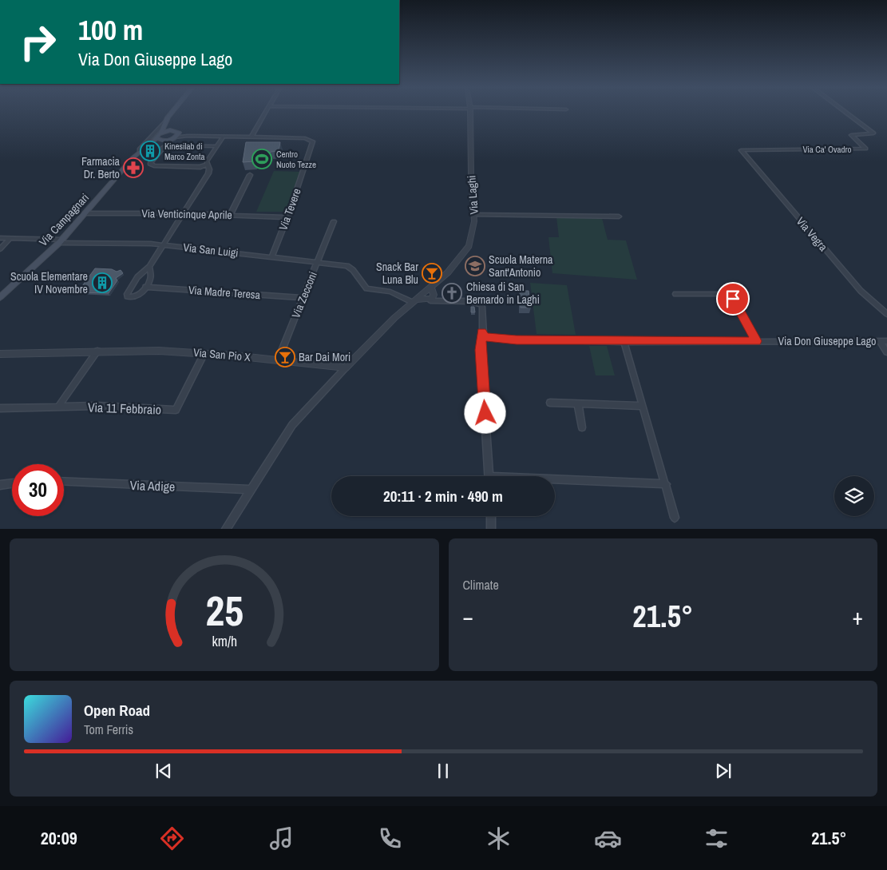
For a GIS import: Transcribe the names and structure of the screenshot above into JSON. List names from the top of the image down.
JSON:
{
  "streets": {
    "main road": ["Via Campagnari"],
    "street": [
      "Via Ca' Ovadro",
      "Via Laghi",
      "Via Tevere",
      "Via Venticinque Aprile",
      "Via Vegra",
      "Via San Luigi",
      "Via Madre Teresa",
      "Via Zecconi",
      "Via Don Giuseppe Lago",
      "Via San Pio X",
      "Via 11 Febbraio",
      "Via Adige"
    ]
  },
  "crossings": [
    ["Via Ca' Ovadro", "Via Vegra"],
    ["Via Tevere", "Via Venticinque Aprile"],
    ["Via Tevere", "Via San Luigi"],
    ["Via Venticinque Aprile", "Via Campagnari"],
    ["Via Campagnari", "Via San Luigi"],
    ["Via San Luigi", "Via Zecconi"],
    ["Via Madre Teresa", "Via Zecconi"],
    ["Via Zecconi", "Via San Pio X"],
    ["Via San Pio X", "Via 11 Febbraio"]
  ],
  "places": {
    "building": ["Kinesilab di Marco Zonta", "Scuola Elementare IV Novembre"],
    "sports": ["Centro Nuoto Tezze"],
    "pharmacy": ["Farmacia Dr. Berto"],
    "school or university": ["Scuola Materna Sant'Antonio"],
    "bar": ["Snack Bar Luna Blu", "Bar Dai Mori"],
    "church": ["Chiesa di San Bernardo in Laghi"]
  },
  "page": {
    "turn": ["100 m", "Via Don Giuseppe Lago"],
    "limit": "30",
    "trip": "20:11 · 2 min · 490 m",
    "tile": "Climate",
    "heat": ["−", "21.5°", "+"],
    "song": ["Open Road", "Tom Ferris"],
    "tabs": ["20:09", "21.5°"],
    "gauge": ["25", "km/h"]
  }
}
